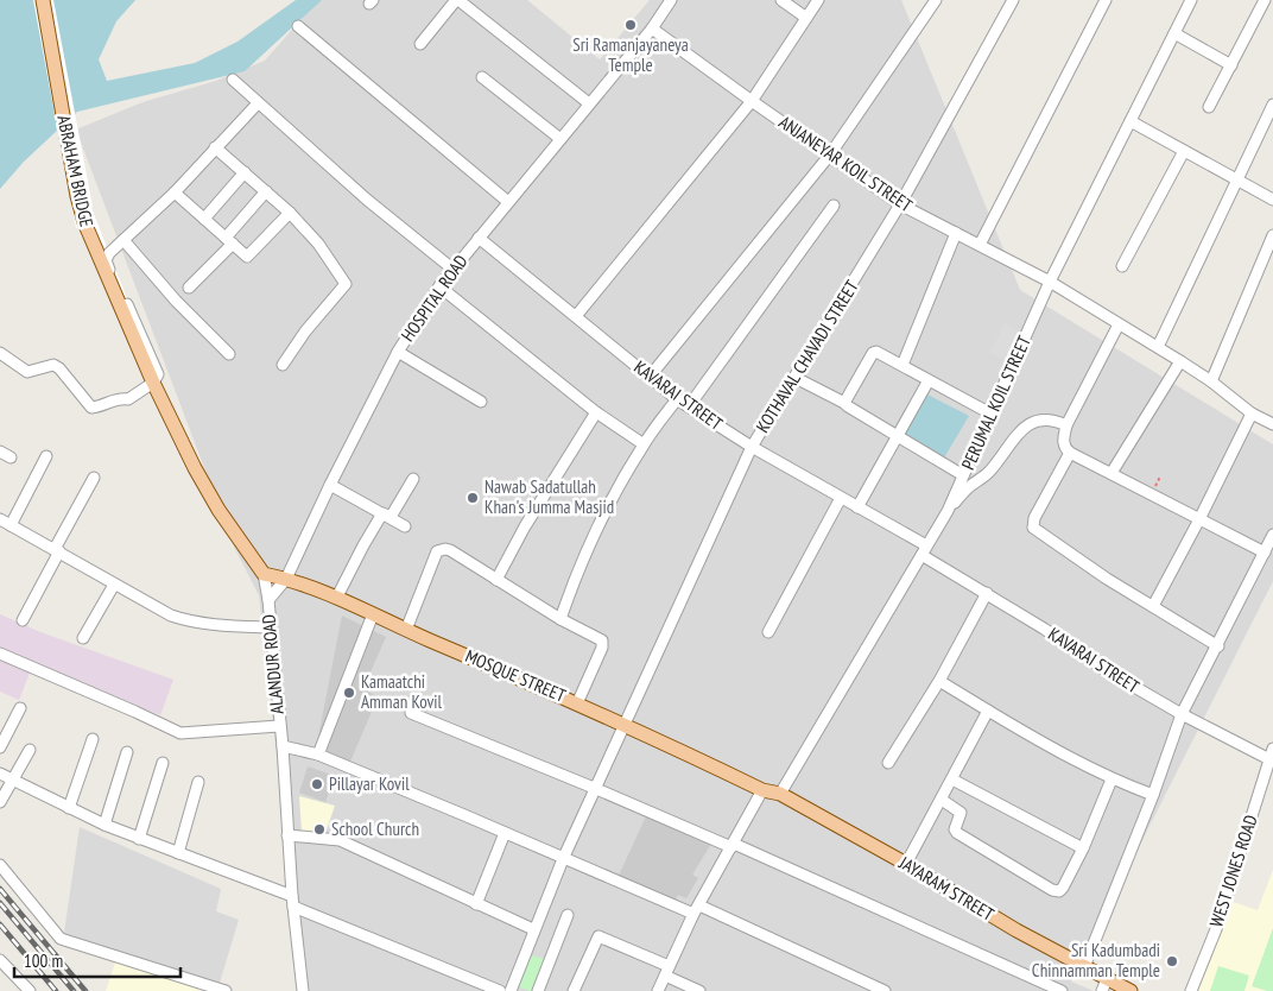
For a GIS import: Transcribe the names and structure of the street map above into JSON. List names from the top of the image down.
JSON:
{
  "streets": {
    "main road": [
      "ABRAHAM BRIDGE",
      "ALANDUR ROAD",
      "MOSQUE STREET",
      "JAYARAM STREET"
    ],
    "street": [
      "ANJANEYAR KOIL STREET",
      "HOSPITAL ROAD",
      "KOTHAVAL CHAVADI STREET",
      "KAVARAI STREET",
      "PERUMAL KOIL STREET",
      "WEST JONES ROAD"
    ]
  },
  "crossings": [
    ["ANJANEYAR KOIL STREET", "HOSPITAL ROAD"],
    ["ANJANEYAR KOIL STREET", "KOTHAVAL CHAVADI STREET"],
    ["ANJANEYAR KOIL STREET", "PERUMAL KOIL STREET"],
    ["ABRAHAM BRIDGE", "ALANDUR ROAD"],
    ["HOSPITAL ROAD", "KAVARAI STREET"],
    ["HOSPITAL ROAD", "ALANDUR ROAD"],
    ["HOSPITAL ROAD", "MOSQUE STREET"],
    ["KOTHAVAL CHAVADI STREET", "KAVARAI STREET"],
    ["KOTHAVAL CHAVADI STREET", "MOSQUE STREET"],
    ["KAVARAI STREET", "PERUMAL KOIL STREET"],
    ["KAVARAI STREET", "WEST JONES ROAD"],
    ["PERUMAL KOIL STREET", "JAYARAM STREET"],
    ["ALANDUR ROAD", "MOSQUE STREET"],
    ["MOSQUE STREET", "JAYARAM STREET"]
  ],
  "places": [
    "Sri Ramanjayaneya Temple",
    "Nawab Sadatullah Khan's Jumma Masjid",
    "Kamaatchi Amman Kovil",
    "Pillayar Kovil",
    "School Church",
    "Sri Kadumbadi Chinnamman Temple"
  ],
  "scale_bar": "100 m"
}
